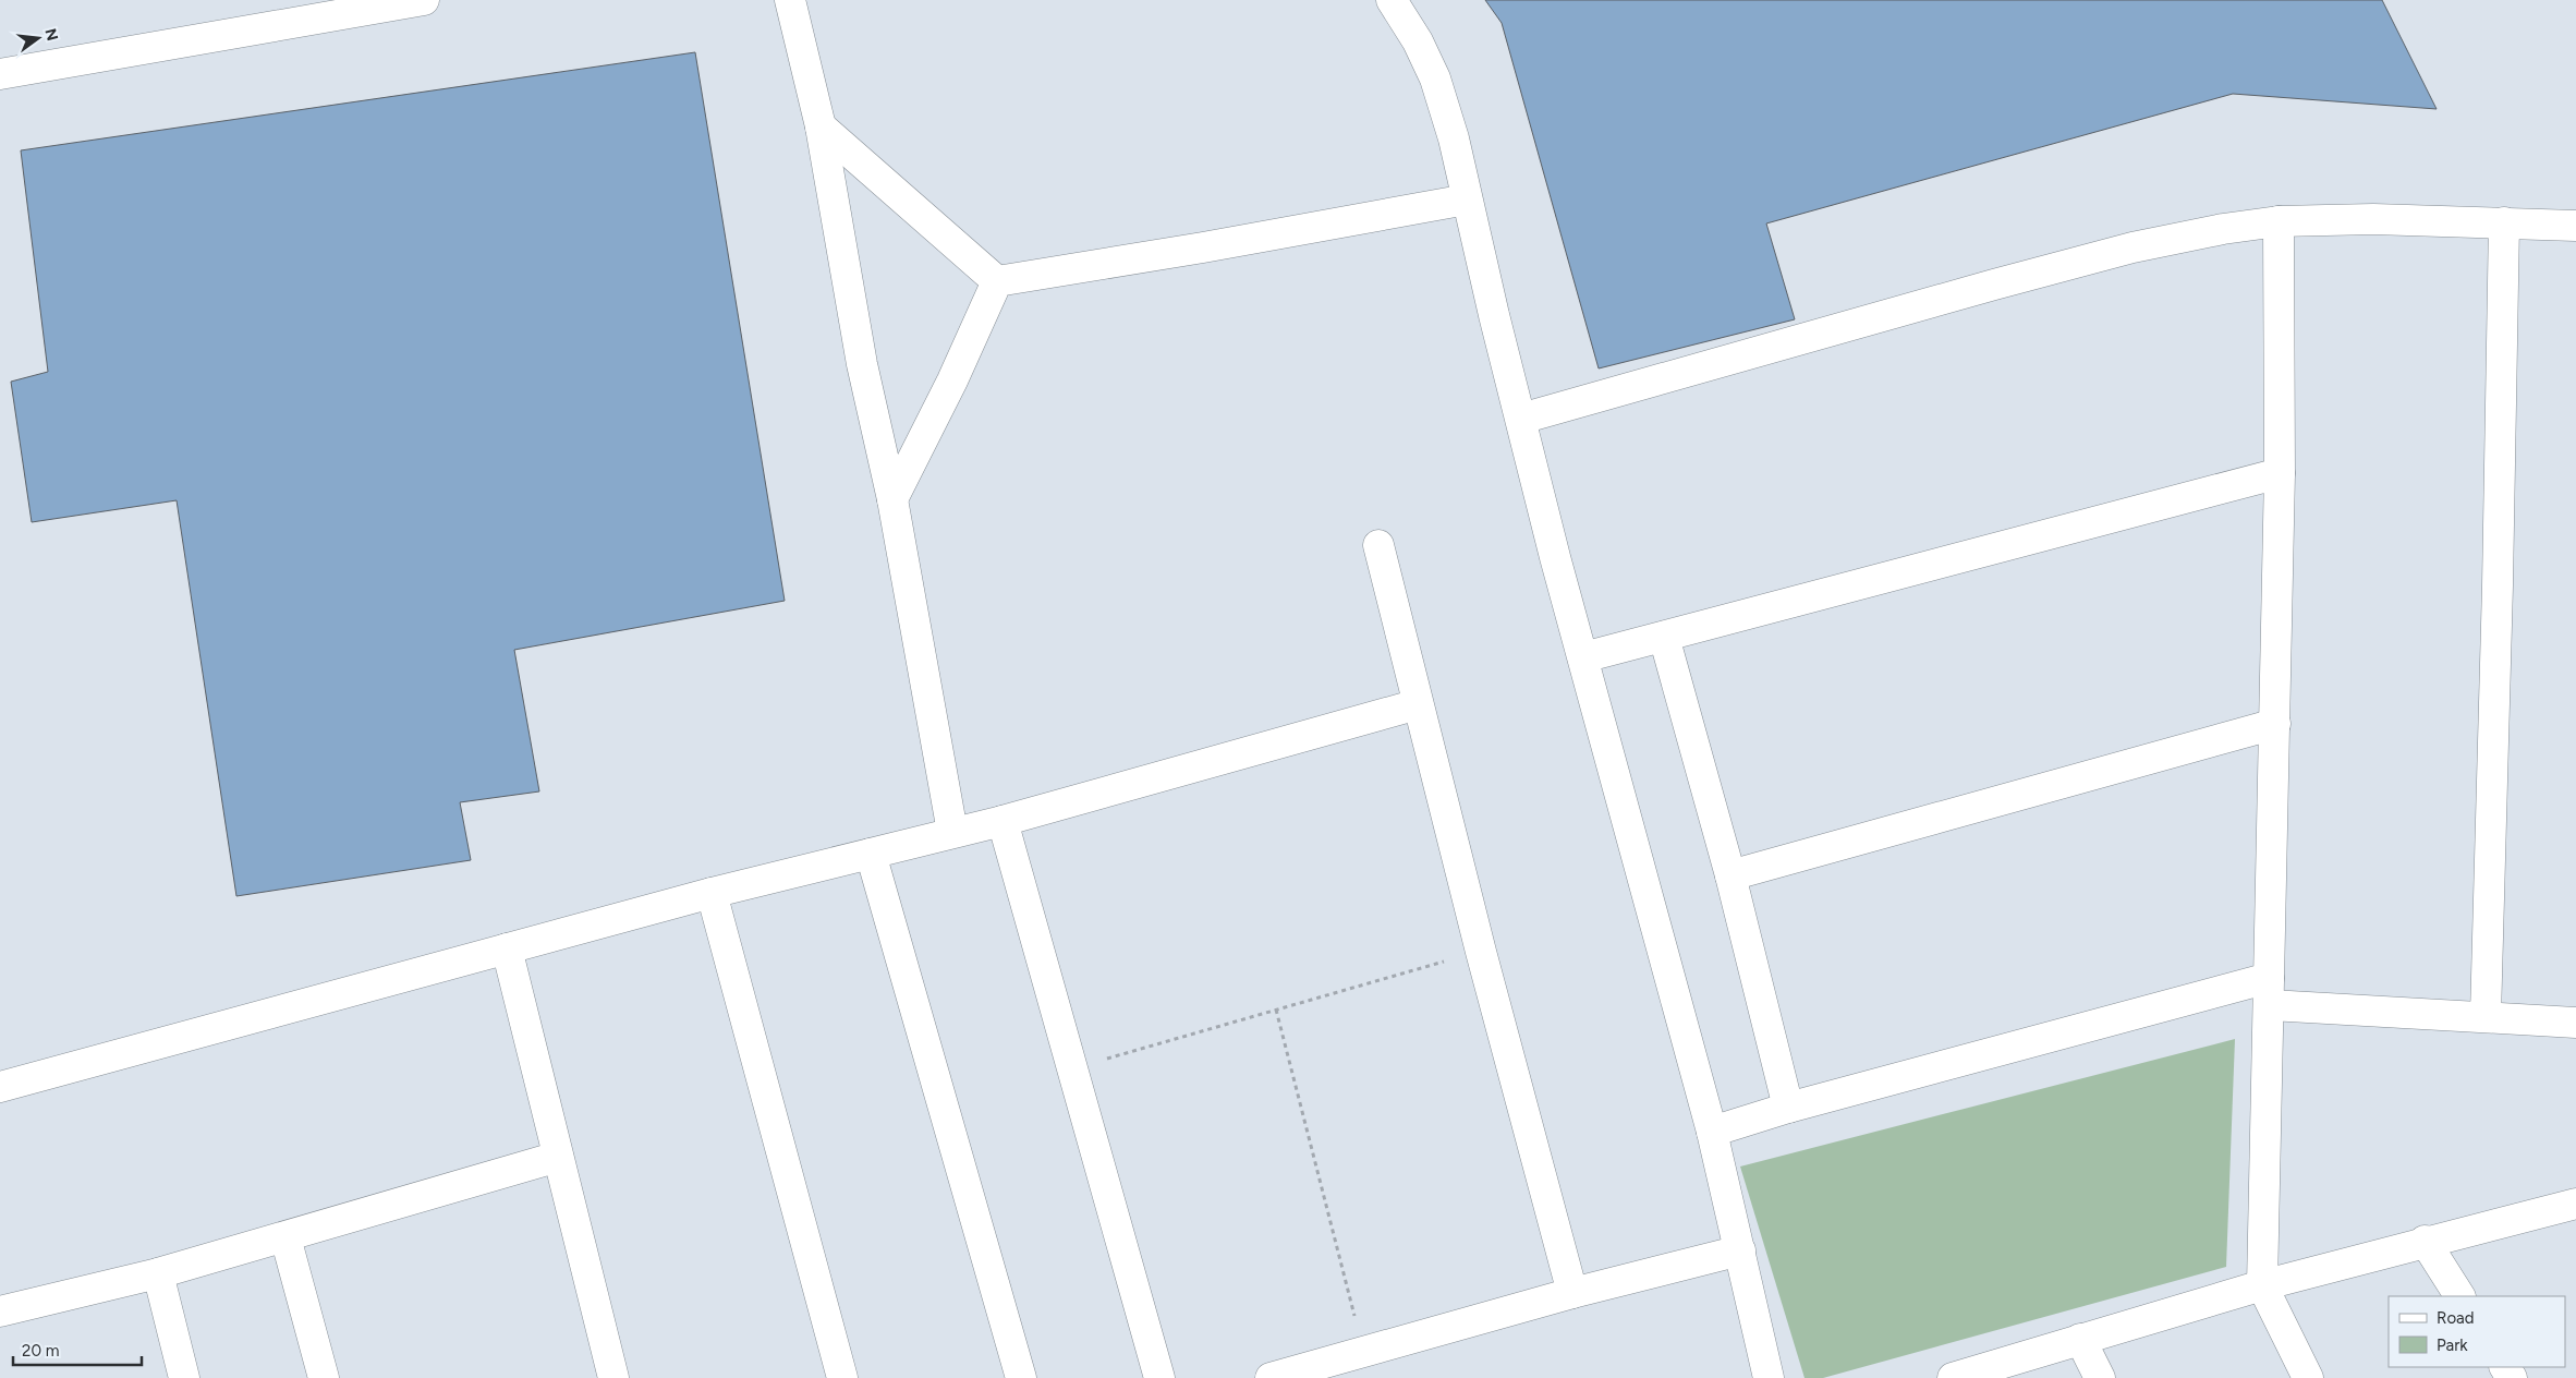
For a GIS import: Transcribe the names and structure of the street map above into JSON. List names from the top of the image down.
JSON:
{
  "legend": ["Road", "Park"],
  "scale_bar": "20 m",
  "north": "right"
}
